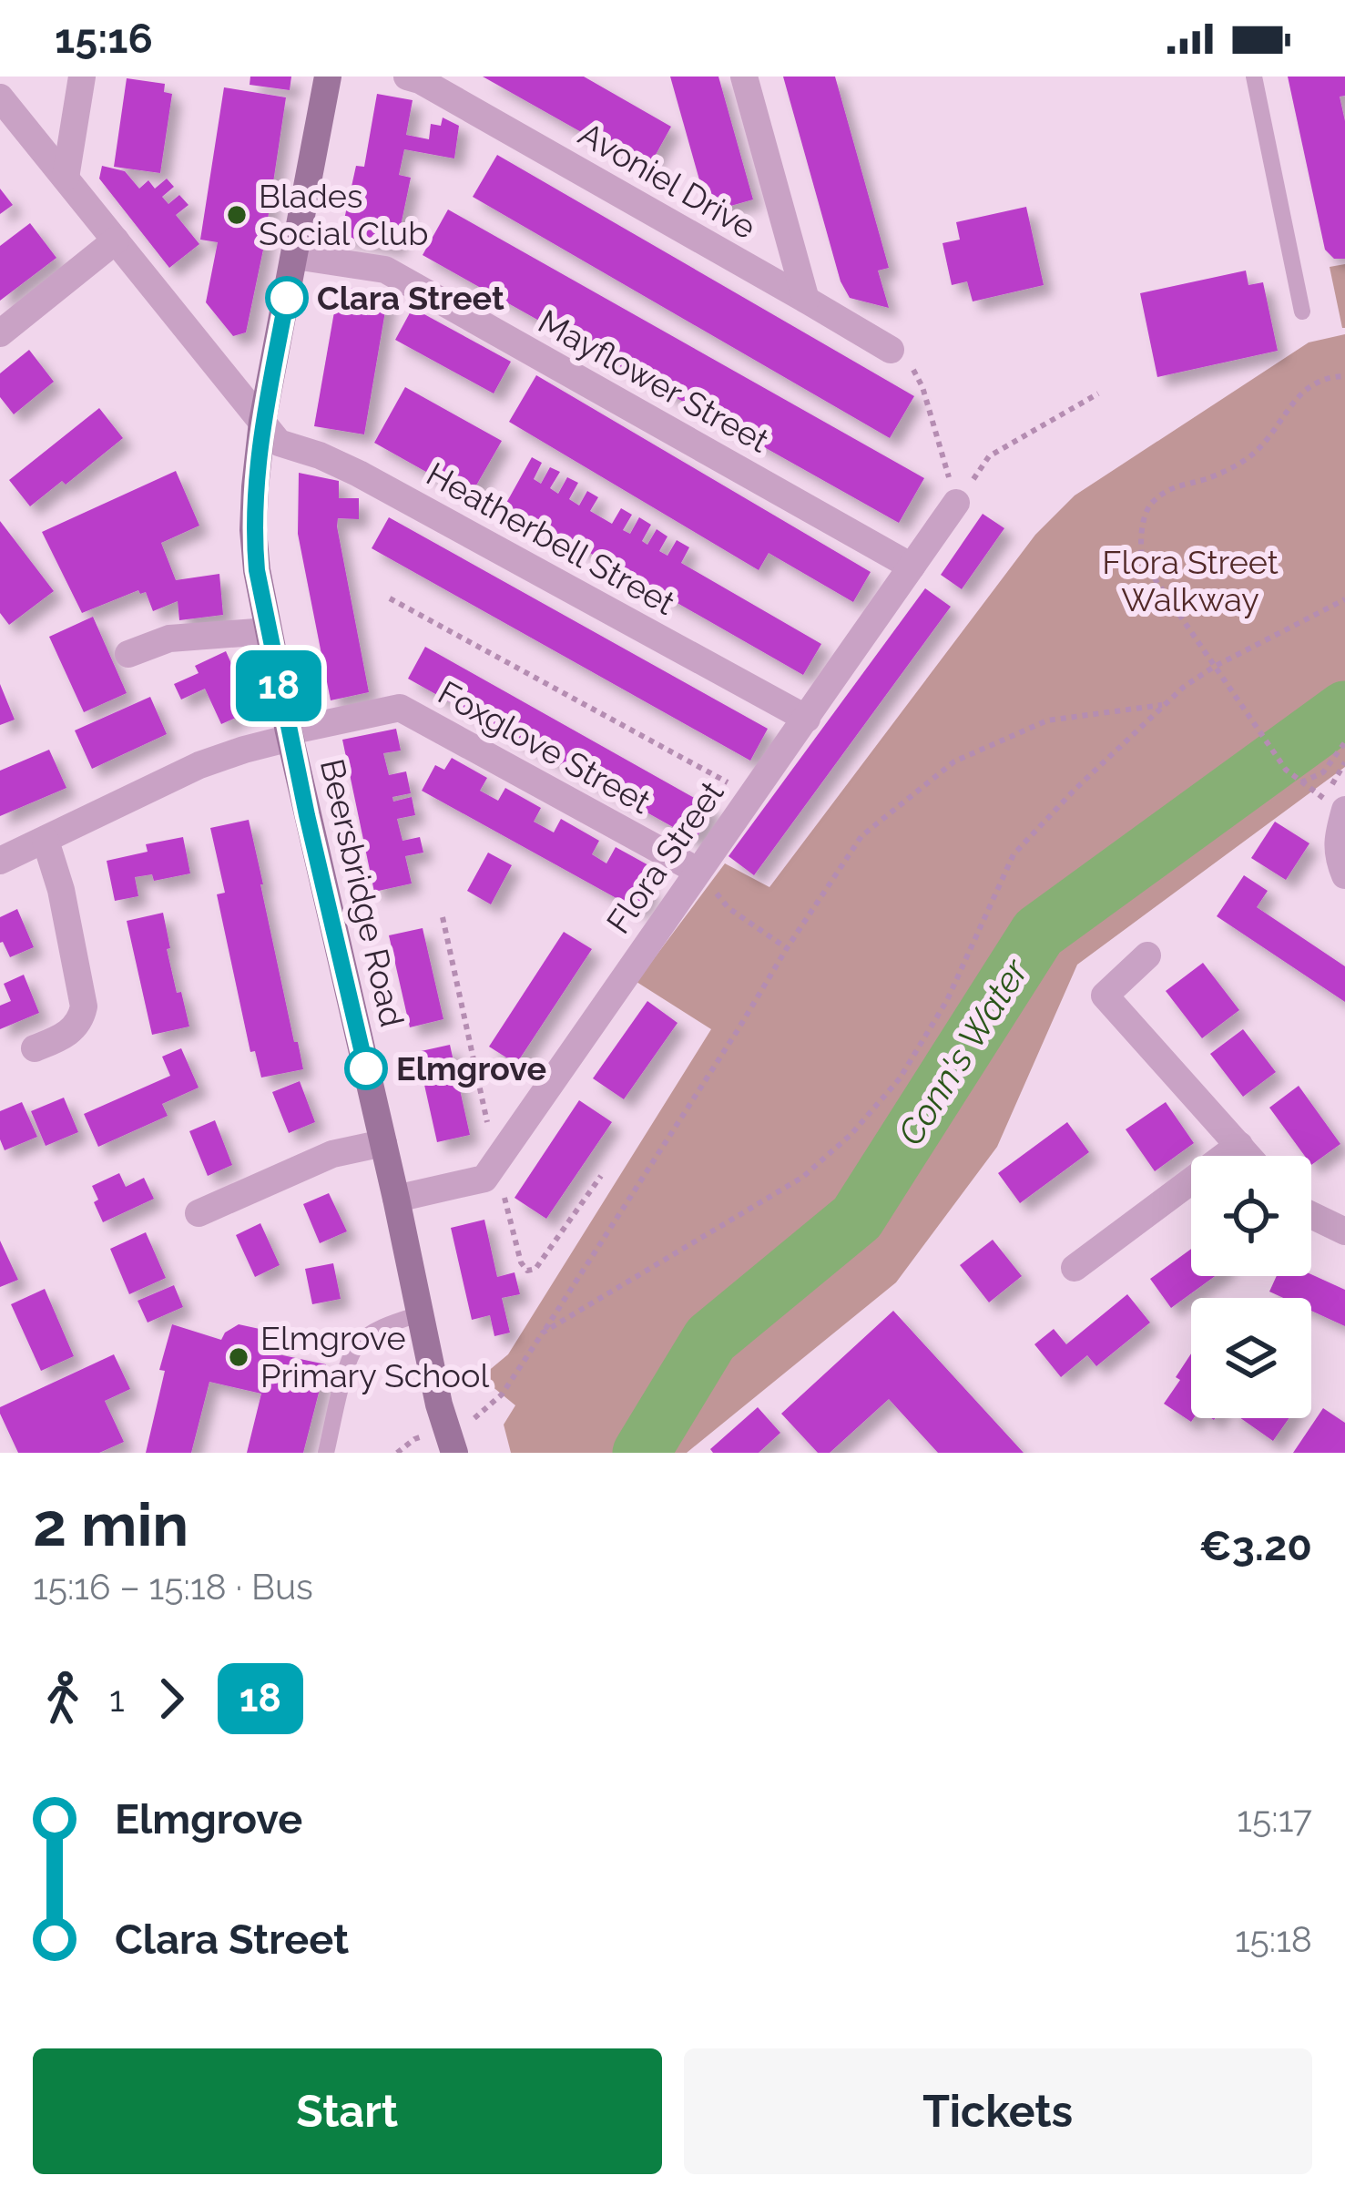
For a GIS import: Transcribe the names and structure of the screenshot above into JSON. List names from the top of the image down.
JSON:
{
  "streets": {
    "main road": ["Beersbridge Road"],
    "street": [
      "Avoniel Drive",
      "Mayflower Street",
      "Heatherbell Street",
      "Foxglove Street",
      "Flora Street"
    ]
  },
  "crossings": [
    ["Mayflower Street", "Flora Street"],
    ["Mayflower Street", "Beersbridge Road"],
    ["Heatherbell Street", "Flora Street"],
    ["Heatherbell Street", "Beersbridge Road"],
    ["Foxglove Street", "Flora Street"],
    ["Foxglove Street", "Beersbridge Road"],
    ["Flora Street", "Beersbridge Road"]
  ],
  "water": ["Conn's Water"],
  "parks": ["Flora Street Walkway"],
  "places": [
    "Blades Social Club",
    "Clara Street",
    "Elmgrove",
    "Elmgrove Primary School"
  ],
  "lines": ["bus line 18"],
  "page": {
    "status": "15:16",
    "on_map": "18",
    "heading": ["2 min", "15:16 – 15:18 · Bus", "€3.20"],
    "legs": ["1", "18"],
    "list": [
      {
        "name": "Elmgrove",
        "value": "15:17"
      },
      {
        "name": "Clara Street",
        "value": "15:18"
      }
    ],
    "buttons": ["Start", "Tickets"]
  }
}
